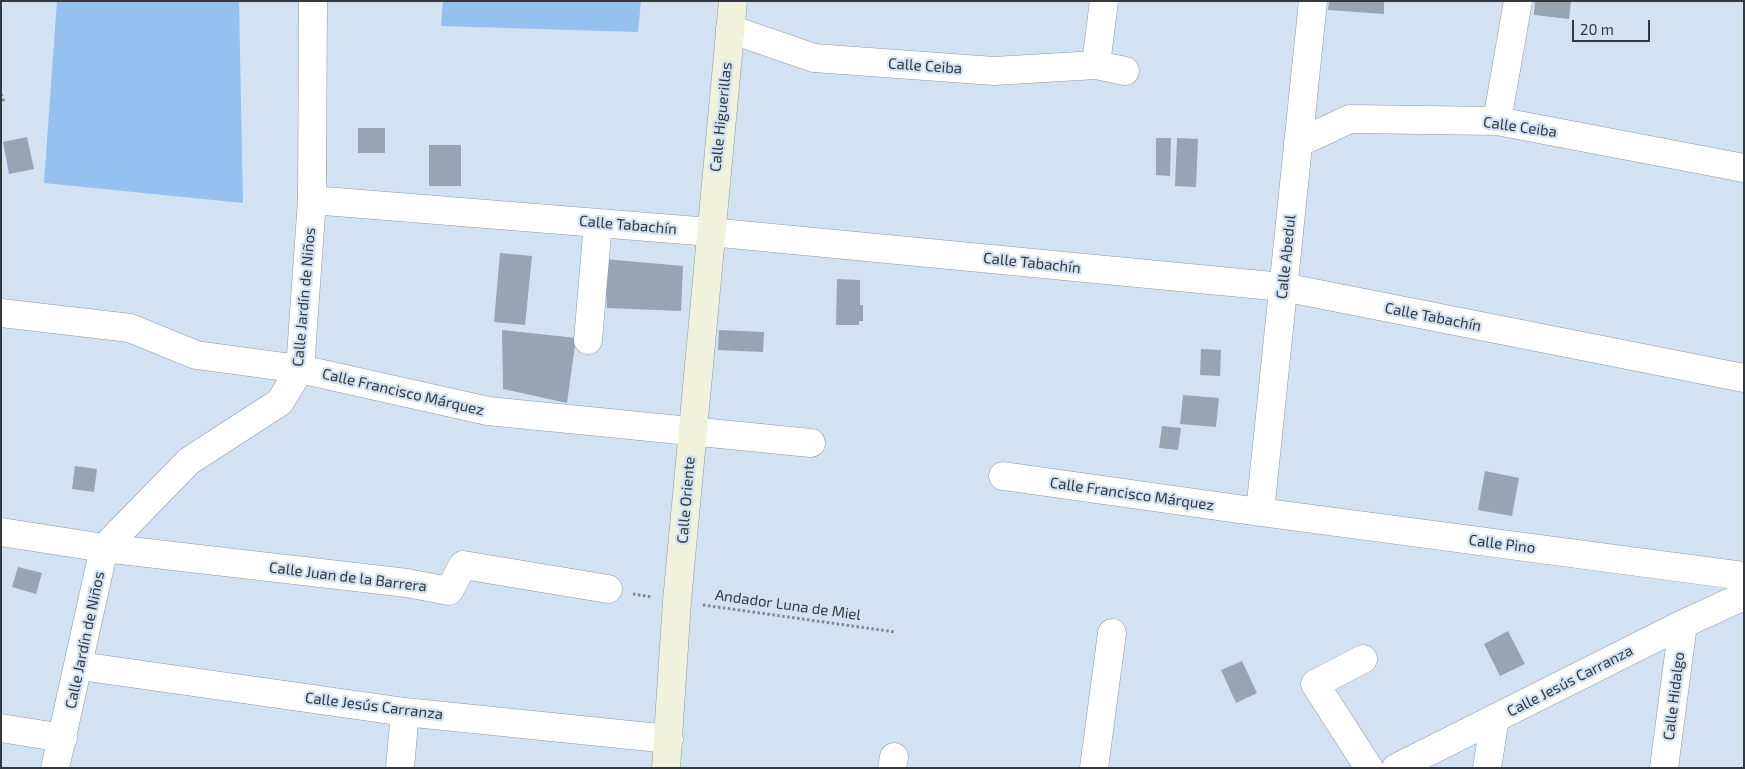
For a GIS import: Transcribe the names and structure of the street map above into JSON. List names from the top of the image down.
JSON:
{
  "streets": {
    "main road": ["Calle Higuerillas", "Calle Oriente"],
    "street": [
      "Calle Ceiba",
      "Calle Tabachín",
      "Calle Abedul",
      "Calle Jardín de Niños",
      "Calle Francisco Márquez",
      "Calle Pino",
      "Calle Juan de la Barrera",
      "Calle Jesús Carranza",
      "Calle Hidalgo"
    ],
    "path": ["Andador Luna de Miel"]
  },
  "crossings": [
    ["Calle Ceiba", "Calle Higuerillas"],
    ["Calle Ceiba", "Calle Abedul"],
    ["Calle Higuerillas", "Calle Tabachín"],
    ["Calle Higuerillas", "Calle Oriente"],
    ["Calle Tabachín", "Calle Abedul"],
    ["Calle Tabachín", "Calle Jardín de Niños"],
    ["Calle Tabachín", "Calle Oriente"],
    ["Calle Abedul", "Calle Francisco Márquez"],
    ["Calle Abedul", "Calle Pino"],
    ["Calle Jardín de Niños", "Calle Francisco Márquez"],
    ["Calle Jardín de Niños", "Calle Juan de la Barrera"],
    ["Calle Jardín de Niños", "Calle Jesús Carranza"],
    ["Calle Francisco Márquez", "Calle Oriente"],
    ["Calle Francisco Márquez", "Calle Pino"],
    ["Calle Oriente", "Andador Luna de Miel"],
    ["Calle Oriente", "Calle Jesús Carranza"],
    ["Calle Jesús Carranza", "Calle Hidalgo"]
  ],
  "scale_bar": "20 m"
}
